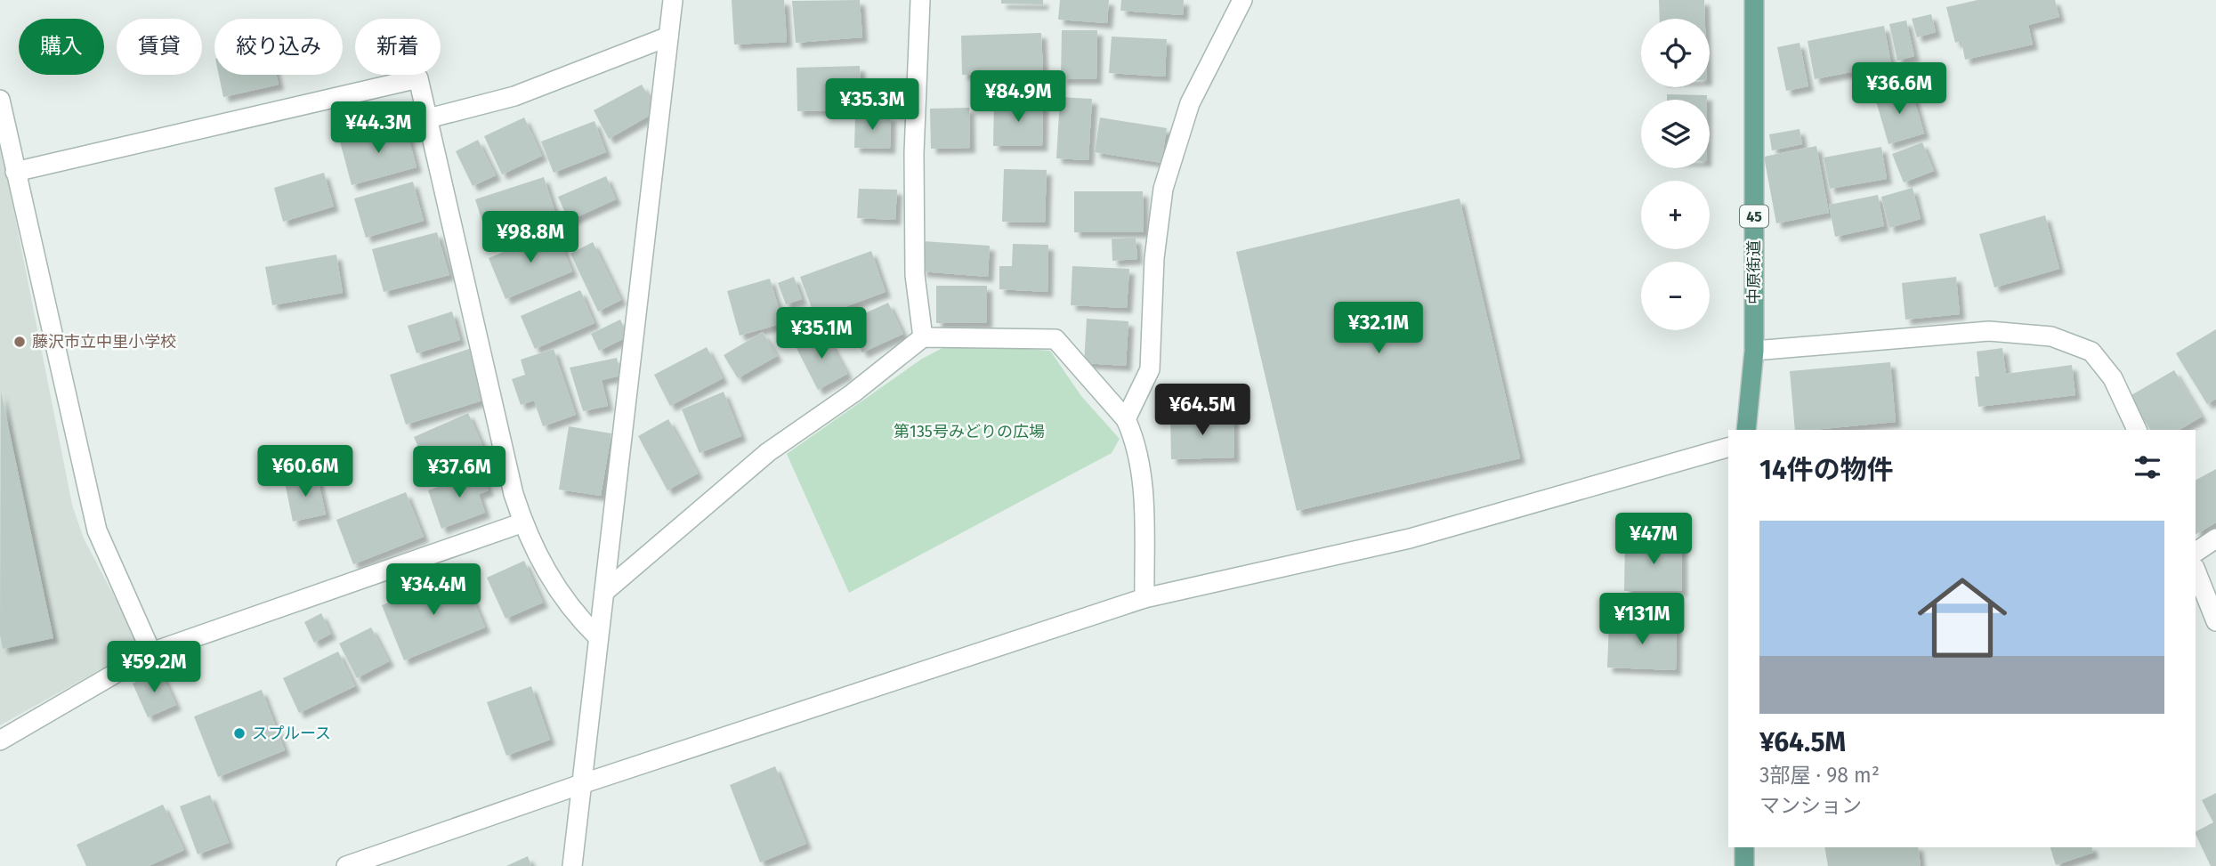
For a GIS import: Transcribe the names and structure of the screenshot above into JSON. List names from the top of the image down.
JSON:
{
  "streets": {
    "main road": ["45", "中原街道"]
  },
  "parks": ["第135号みどりの広場"],
  "places": ["藤沢市立中里小学校", "スプルース"],
  "page": {
    "map_buttons": ["+", "−"],
    "chip": [
      "購入",
      "賃貸",
      "絞り込み",
      "新着"
    ],
    "price": [
      "¥36.6M",
      "¥84.9M",
      "¥35.3M",
      "¥44.3M",
      "¥98.8M",
      "¥32.1M",
      "¥35.1M",
      "¥64.5M",
      "¥60.6M",
      "¥37.6M",
      "¥47M",
      "¥34.4M",
      "¥131M",
      "¥59.2M"
    ],
    "heading": "14件の物件",
    "list": [
      {
        "name": "¥64.5M",
        "note": "3部屋 · 98 m² · マンション"
      }
    ]
  }
}
